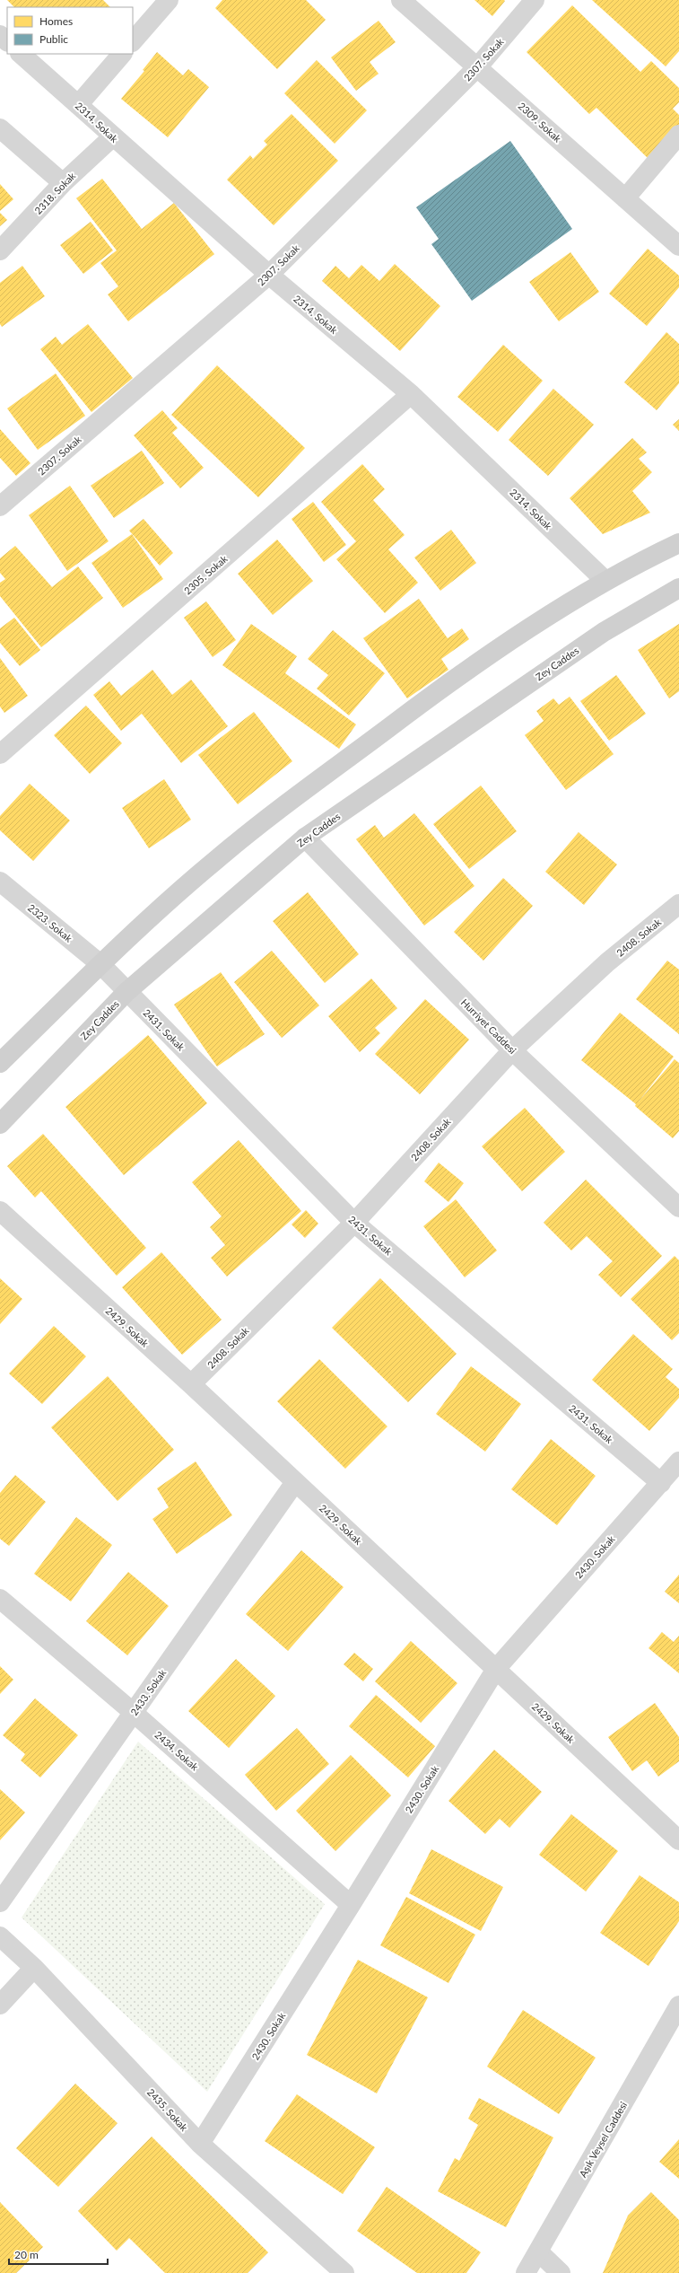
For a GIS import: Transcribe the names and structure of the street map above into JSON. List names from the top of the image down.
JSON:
{
  "streets": {
    "main road": ["Zey Caddes"],
    "street": [
      "2307. Sokak",
      "2314. Sokak",
      "2309. Sokak",
      "2318. Sokak",
      "2305. Sokak",
      "2323. Sokak",
      "2408. Sokak",
      "Hurriyet Caddesi",
      "2431. Sokak",
      "2429. Sokak",
      "2430. Sokak",
      "2433. Sokak",
      "2434. Sokak",
      "2435. Sokak",
      "Aşık Veysel Caddesi"
    ]
  },
  "crossings": [
    ["2307. Sokak", "2314. Sokak"],
    ["2307. Sokak", "2309. Sokak"],
    ["2314. Sokak", "2318. Sokak"],
    ["2314. Sokak", "2305. Sokak"],
    ["Zey Caddes", "Hurriyet Caddesi"],
    ["Zey Caddes", "2431. Sokak"],
    ["2323. Sokak", "2431. Sokak"],
    ["2408. Sokak", "Hurriyet Caddesi"],
    ["2408. Sokak", "2431. Sokak"],
    ["2408. Sokak", "2429. Sokak"],
    ["2431. Sokak", "2430. Sokak"],
    ["2429. Sokak", "2430. Sokak"],
    ["2429. Sokak", "2433. Sokak"],
    ["2430. Sokak", "2434. Sokak"],
    ["2430. Sokak", "2435. Sokak"],
    ["2433. Sokak", "2434. Sokak"]
  ],
  "legend": ["Homes", "Public"],
  "scale_bar": "20 m"
}
